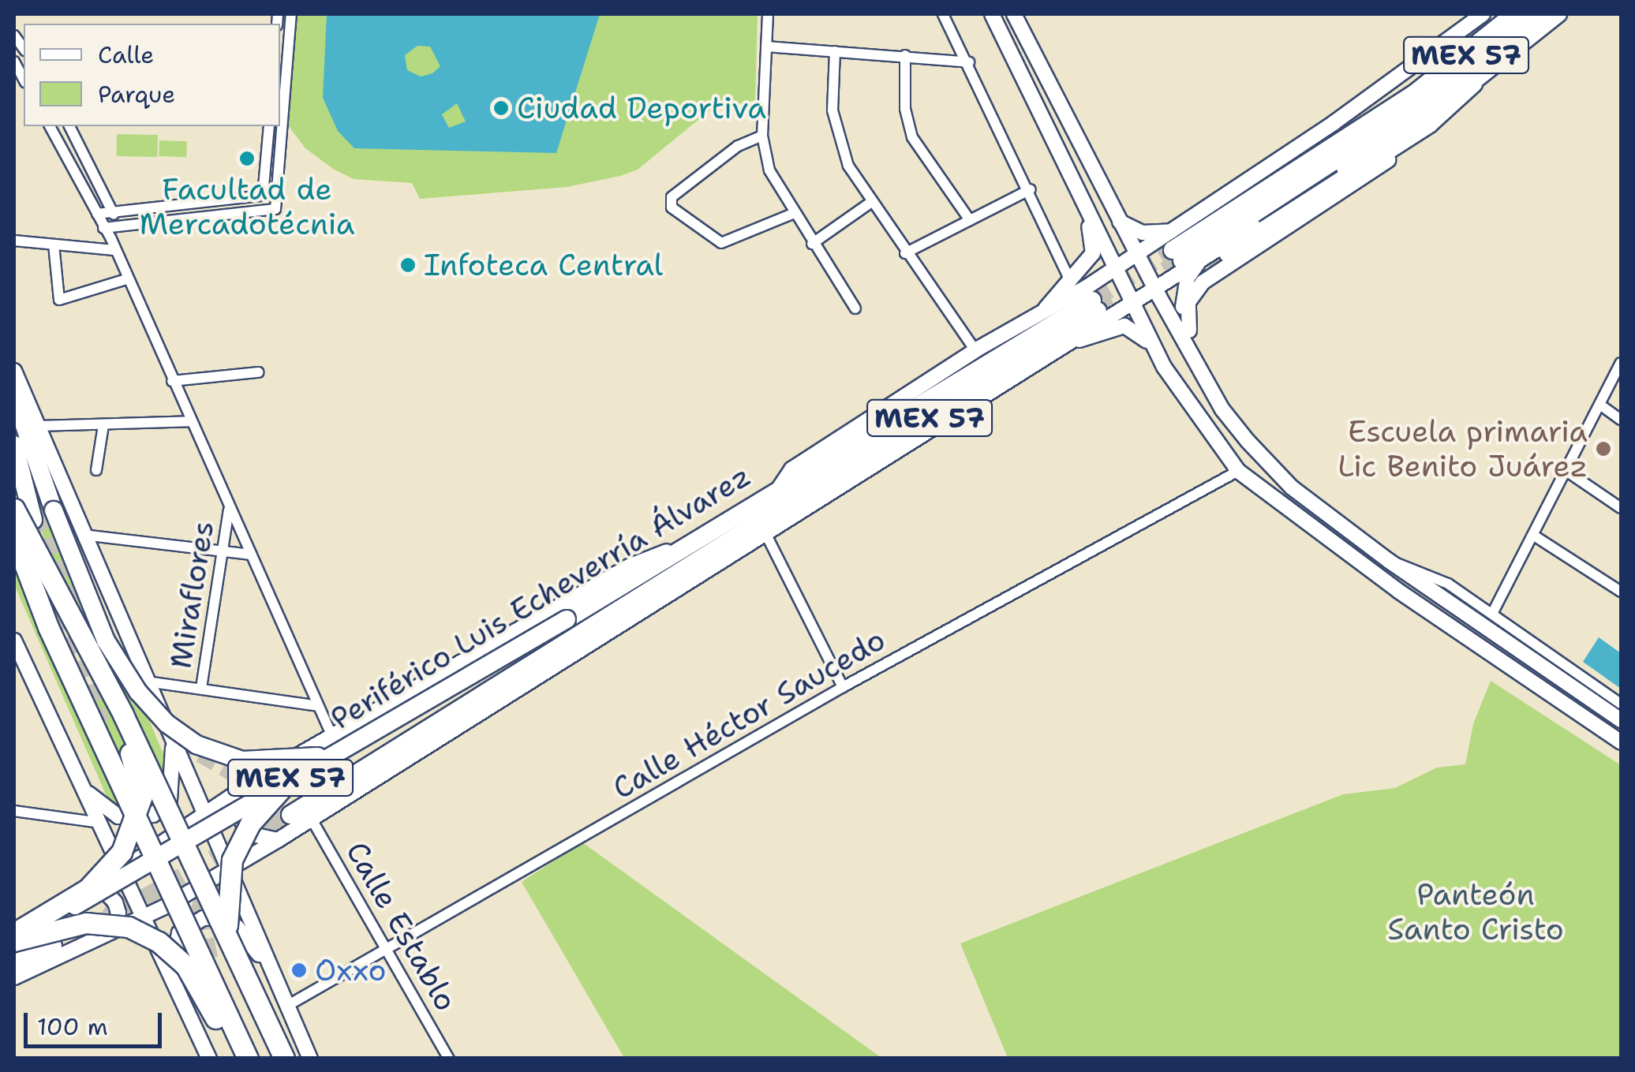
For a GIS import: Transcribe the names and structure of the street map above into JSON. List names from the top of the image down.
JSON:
{
  "streets": {
    "highway": ["MEX 57", "Periférico Luis Echeverría Álvarez"],
    "street": ["Miraflores", "Calle Héctor Saucedo", "Calle Establo"]
  },
  "crossings": [
    ["Calle Héctor Saucedo", "Calle Establo"]
  ],
  "parks": ["Panteón Santo Cristo"],
  "places": [
    "Ciudad Deportiva",
    "Facultad de Mercadotécnia",
    "Infoteca Central",
    "Escuela primaria Lic Benito Juárez",
    "Oxxo"
  ],
  "legend": ["Calle", "Parque"],
  "scale_bar": "100 m"
}
